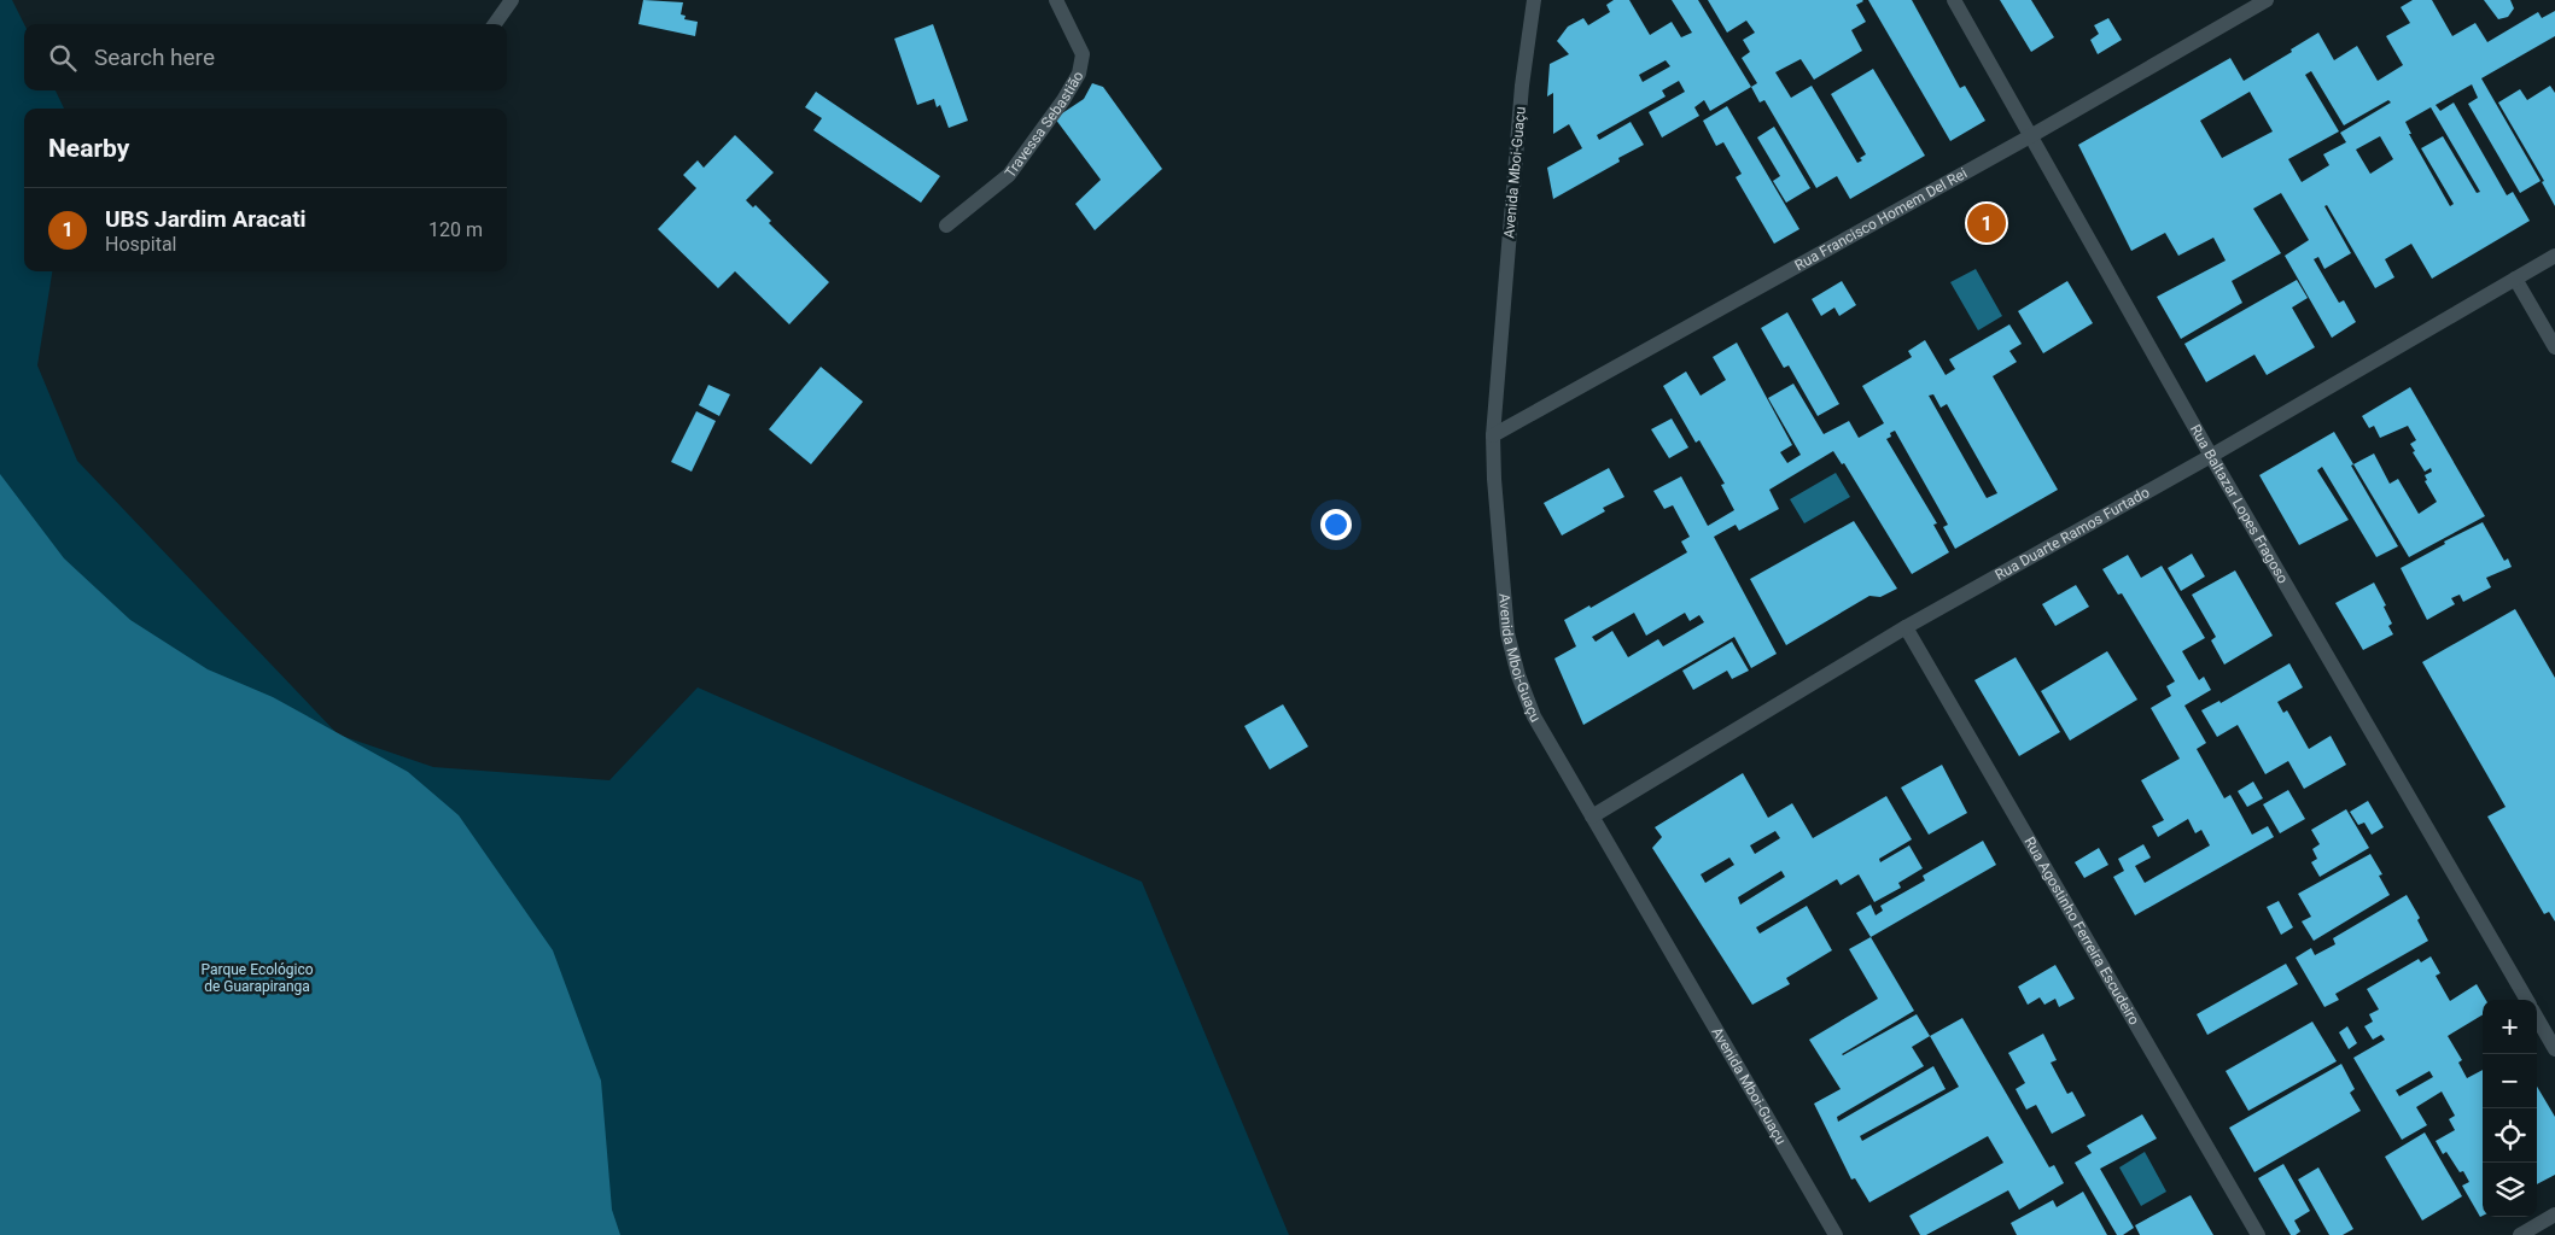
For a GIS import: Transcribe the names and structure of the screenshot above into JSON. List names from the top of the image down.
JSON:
{
  "streets": {
    "street": [
      "Travessa Sebastião",
      "Avenida Mboi-Guaçu",
      "Rua Francisco Homem Del Rei",
      "Rua Baltazar Lopes Fragoso",
      "Rua Duarte Ramos Furtado",
      "Rua Agostinho Ferreira Escudeiro"
    ]
  },
  "crossings": [
    ["Avenida Mboi-Guaçu", "Rua Francisco Homem Del Rei"],
    ["Avenida Mboi-Guaçu", "Rua Duarte Ramos Furtado"],
    ["Rua Francisco Homem Del Rei", "Rua Baltazar Lopes Fragoso"],
    ["Rua Baltazar Lopes Fragoso", "Rua Duarte Ramos Furtado"],
    ["Rua Duarte Ramos Furtado", "Rua Agostinho Ferreira Escudeiro"]
  ],
  "parks": ["Parque Ecológico de Guarapiranga"],
  "page": {
    "search": "Search here",
    "heading": "Nearby",
    "list": [
      {
        "mark": "1",
        "name": "UBS Jardim Aracati",
        "note": "Hospital",
        "value": "120 m"
      }
    ],
    "pins": "1",
    "map_buttons": ["+", "−"]
  }
}
